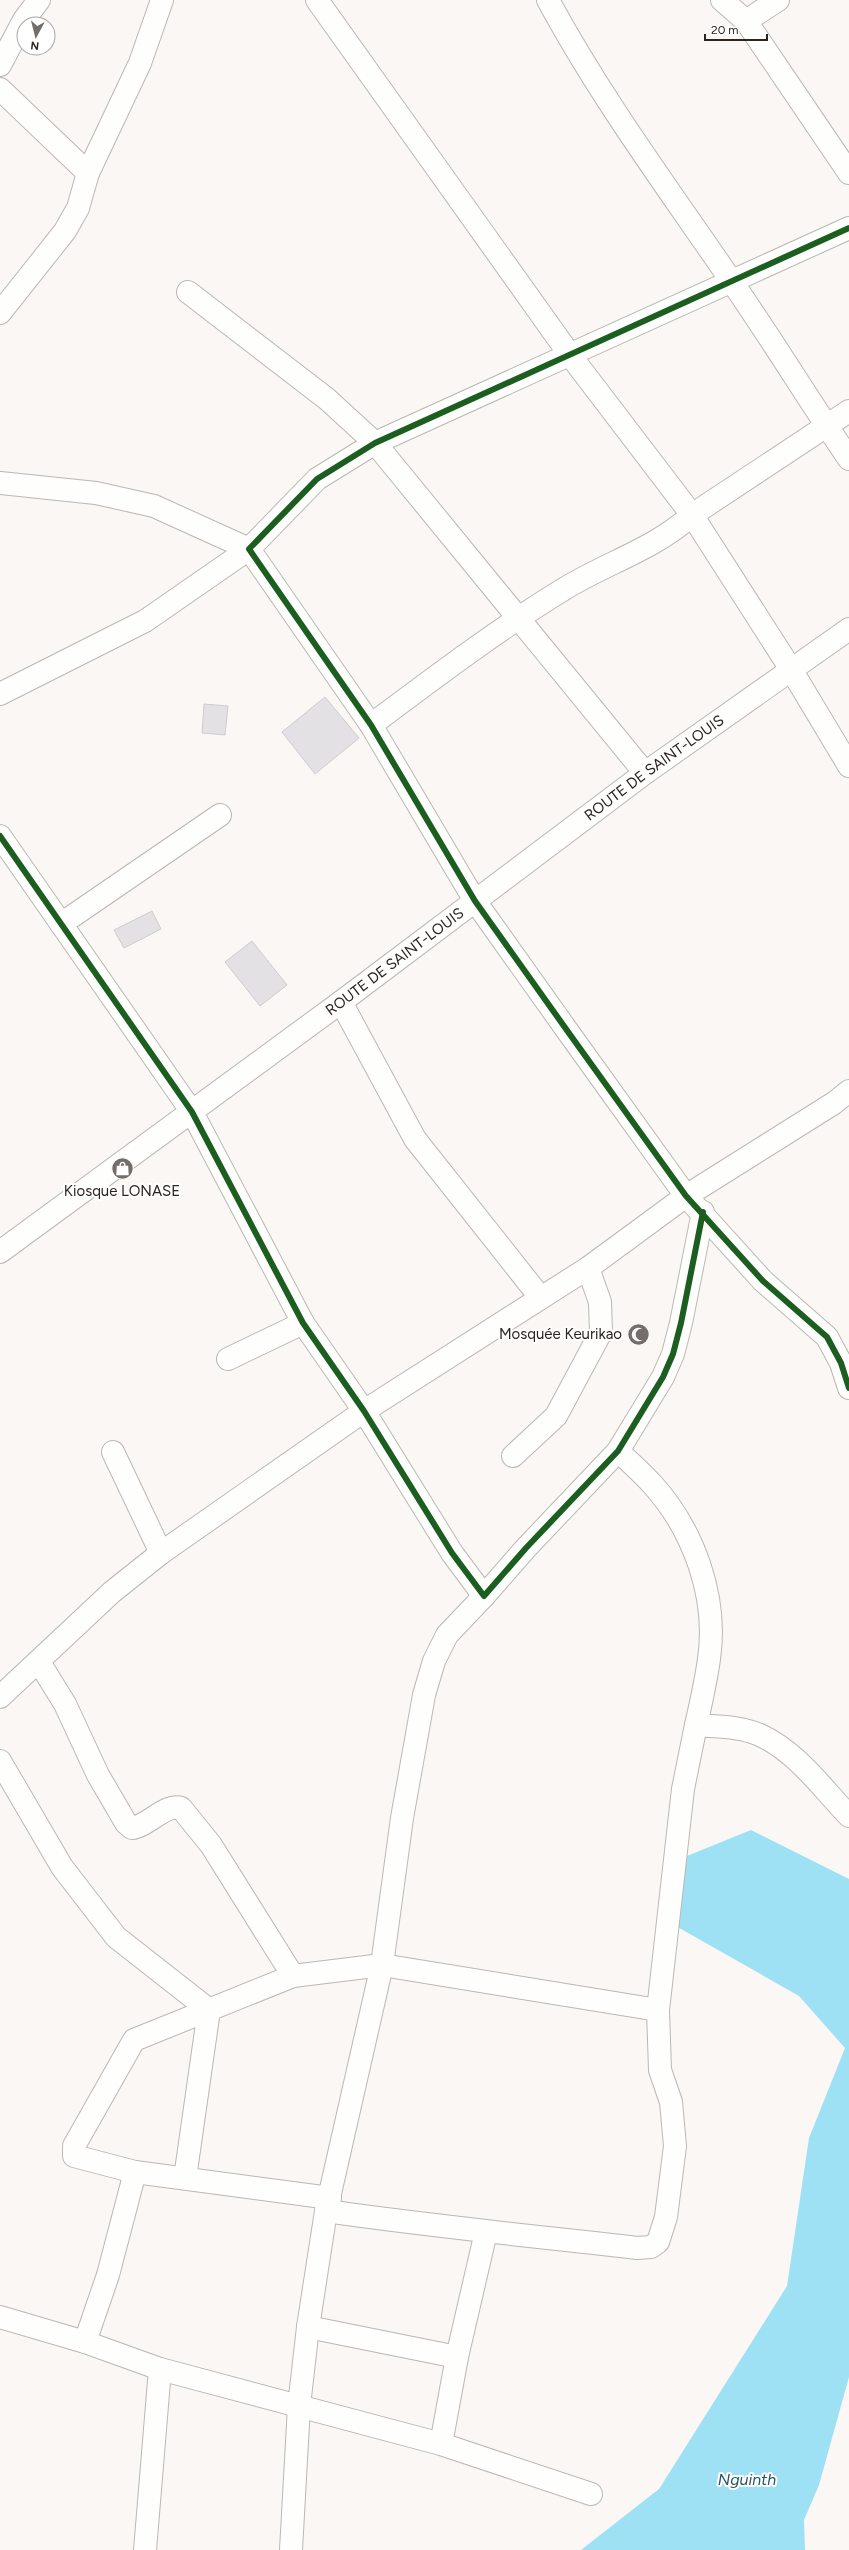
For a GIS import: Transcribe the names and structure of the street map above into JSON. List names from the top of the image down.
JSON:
{
  "streets": {
    "street": ["ROUTE DE SAINT-LOUIS"]
  },
  "water": ["Nguinth"],
  "places": {
    "shop": ["Kiosque LONASE"],
    "mosque": ["Mosquée Keurikao"]
  },
  "scale_bar": "20 m",
  "north": "bottom"
}
